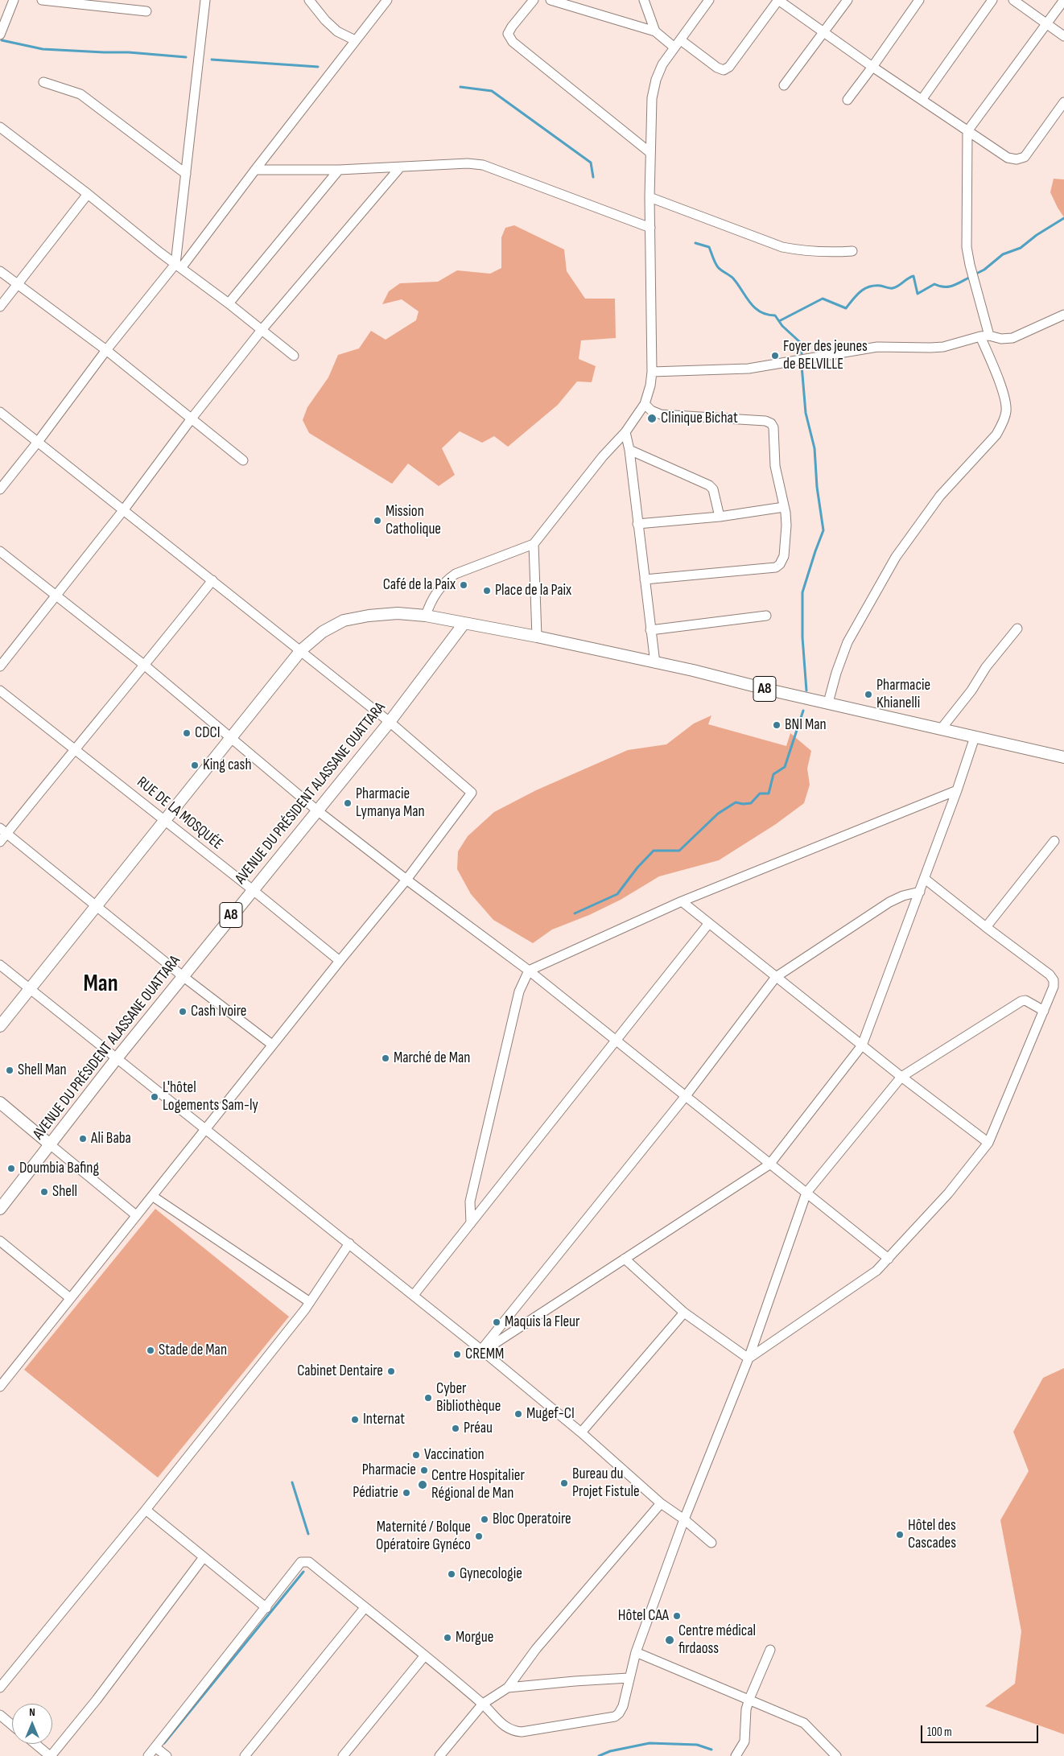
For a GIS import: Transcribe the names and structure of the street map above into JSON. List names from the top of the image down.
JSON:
{
  "streets": {
    "main road": ["A8", "AVENUE DU PRÉSIDENT ALASSANE OUATTARA"],
    "street": ["RUE DE LA MOSQUÉE"]
  },
  "crossings": [
    ["A8", "AVENUE DU PRÉSIDENT ALASSANE OUATTARA"],
    ["A8", "RUE DE LA MOSQUÉE"],
    ["AVENUE DU PRÉSIDENT ALASSANE OUATTARA", "RUE DE LA MOSQUÉE"]
  ],
  "districts": ["Man"],
  "places": [
    "Foyer des jeunes de BELVILLE",
    "Clinique Bichat",
    "Mission Catholique",
    "Café de la Paix",
    "Place de la Paix",
    "Pharmacie Khianelli",
    "BNI Man",
    "CDCI",
    "King cash",
    "Pharmacie Lymanya Man",
    "Cash Ivoire",
    "Marché de Man",
    "Shell Man",
    "L'hôtel Logements Sam-ly",
    "Ali Baba",
    "Doumbia Bafing",
    "Shell",
    "Maquis la Fleur",
    "Stade de Man",
    "CREMM",
    "Cabinet Dentaire",
    "Cyber Bibliothèque",
    "Mugef-CI",
    "Internat",
    "Préau",
    "Vaccination",
    "Pharmacie",
    "Bureau du Projet Fistule",
    "Centre Hospitalier Régional de Man",
    "Pédiatrie",
    "Bloc Operatoire",
    "Hôtel des Cascades",
    "Maternité / Bolque Opératoire Gynéco",
    "Gynecologie",
    "Hôtel CAA",
    "Morgue",
    "Centre médical firdaoss"
  ],
  "scale_bar": "100 m",
  "north": "top"
}
